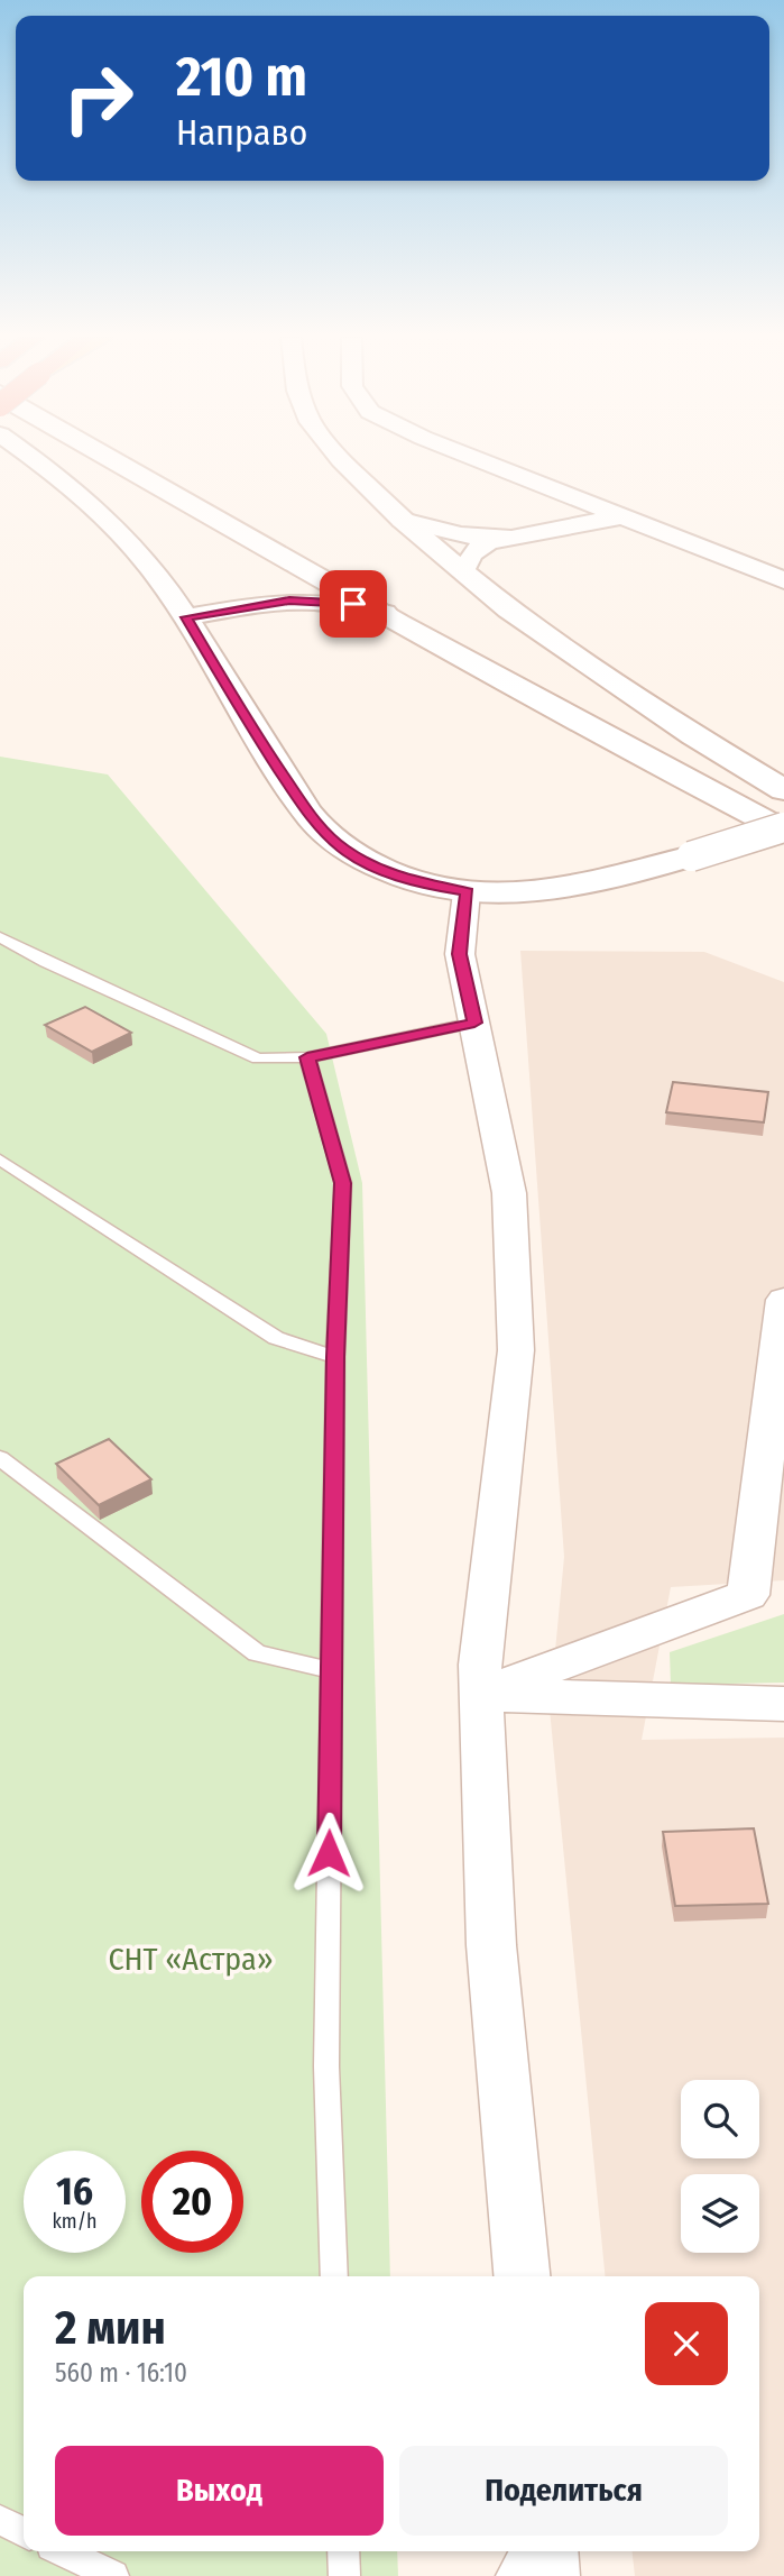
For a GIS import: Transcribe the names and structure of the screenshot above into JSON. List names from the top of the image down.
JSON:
{
  "parks": ["СНТ «Астра»"],
  "page": {
    "turn": ["210 m", "Направо"],
    "speed": "16 km/h",
    "limit": "20",
    "heading": ["2 мин", "560 m · 16:10"],
    "buttons": ["Выход", "Поделиться"]
  }
}
